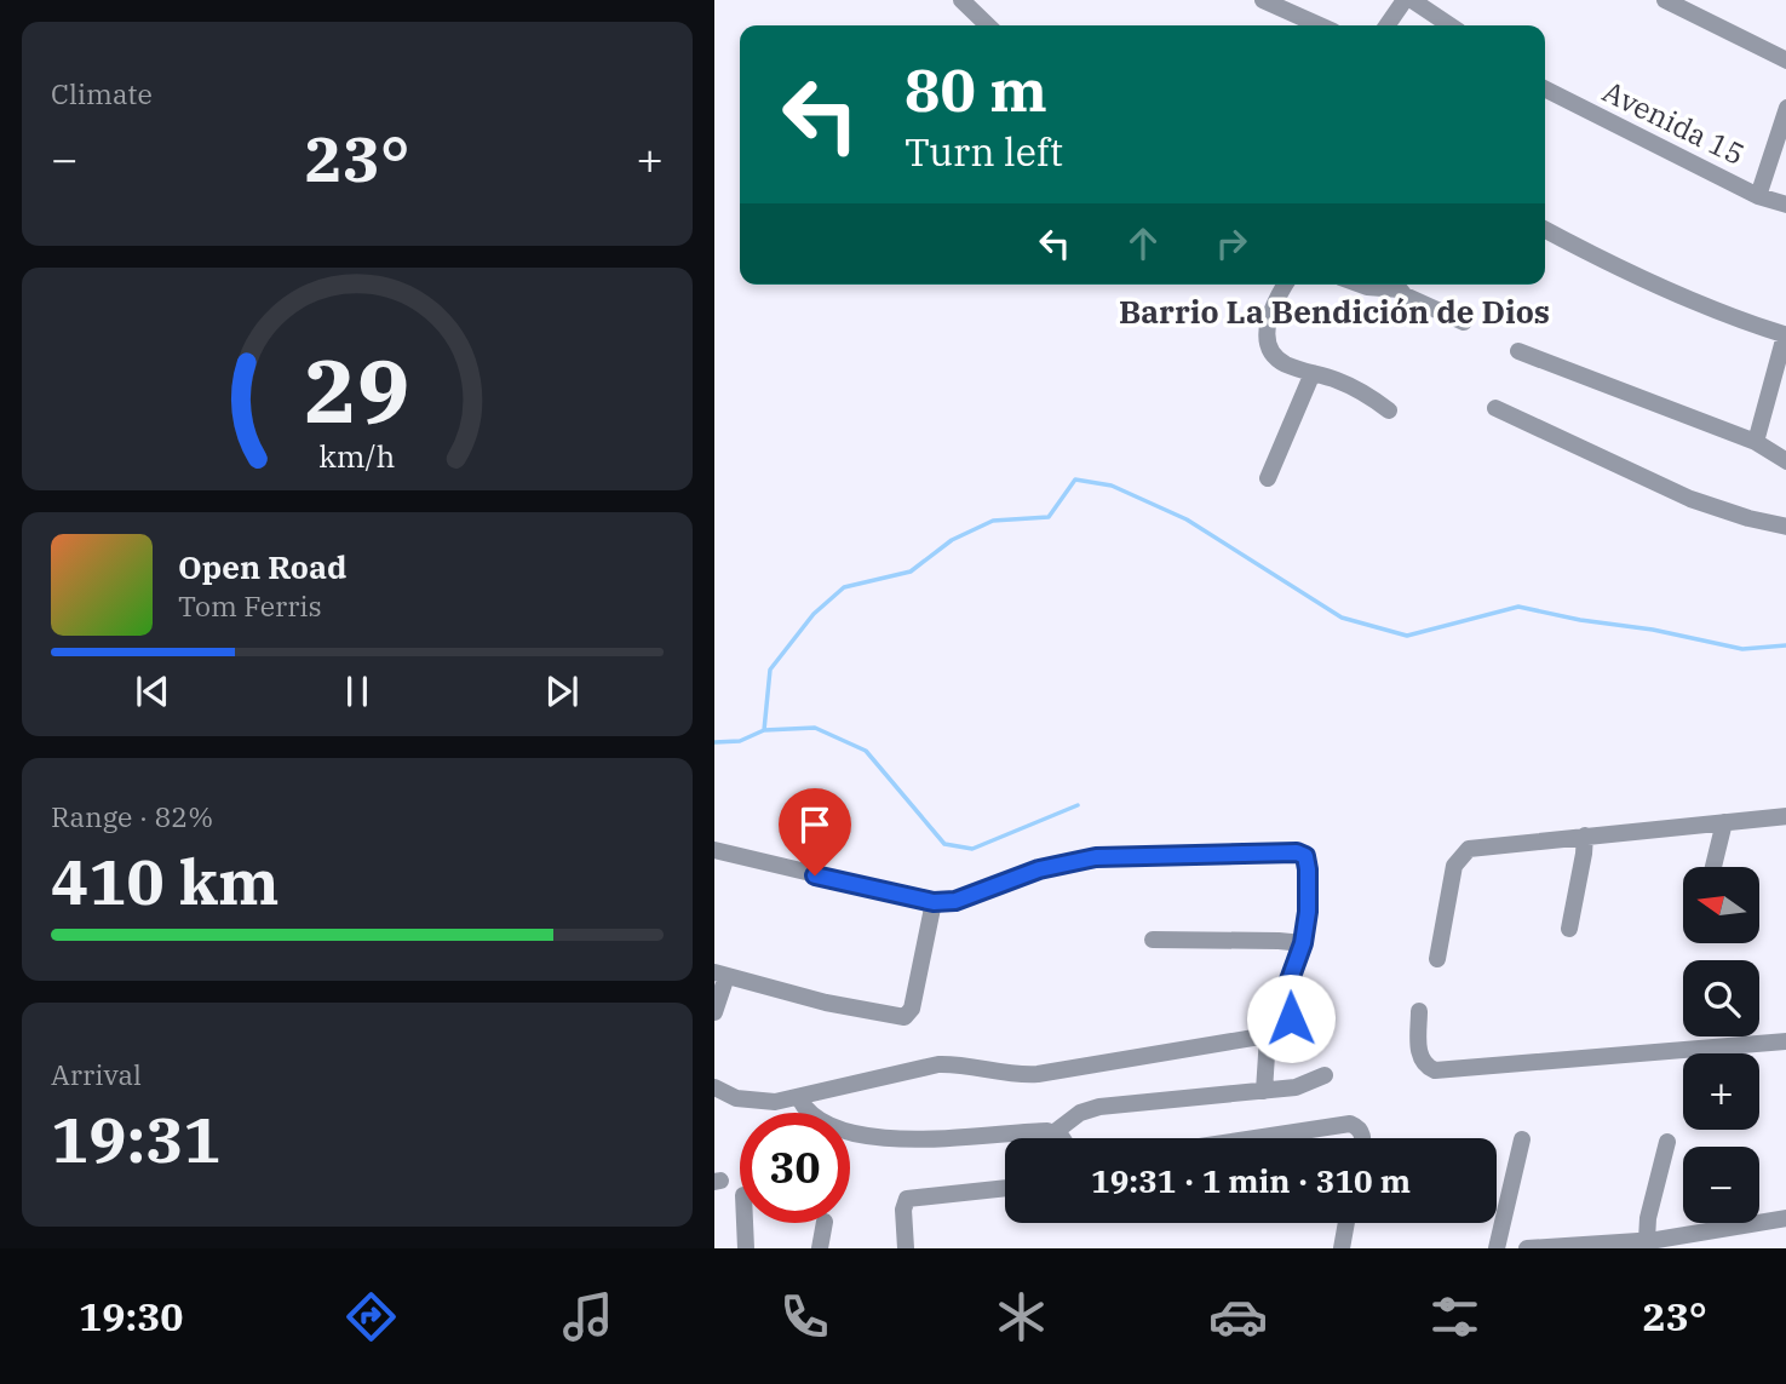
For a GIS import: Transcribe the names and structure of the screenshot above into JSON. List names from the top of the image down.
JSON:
{
  "streets": {
    "street": ["Avenida 15"]
  },
  "districts": ["Barrio La Bendición de Dios"],
  "north": "left",
  "page": {
    "tile": [
      "Climate",
      ["Range · 82%", "410 km"],
      ["Arrival", "19:31"]
    ],
    "turn": ["80 m", "Turn left"],
    "heat": ["−", "23°", "+"],
    "song": ["Open Road", "Tom Ferris"],
    "map_buttons": ["+", "−"],
    "limit": "30",
    "trip": "19:31 · 1 min · 310 m",
    "tabs": ["19:30", "23°"],
    "gauge": ["29", "km/h"]
  }
}
